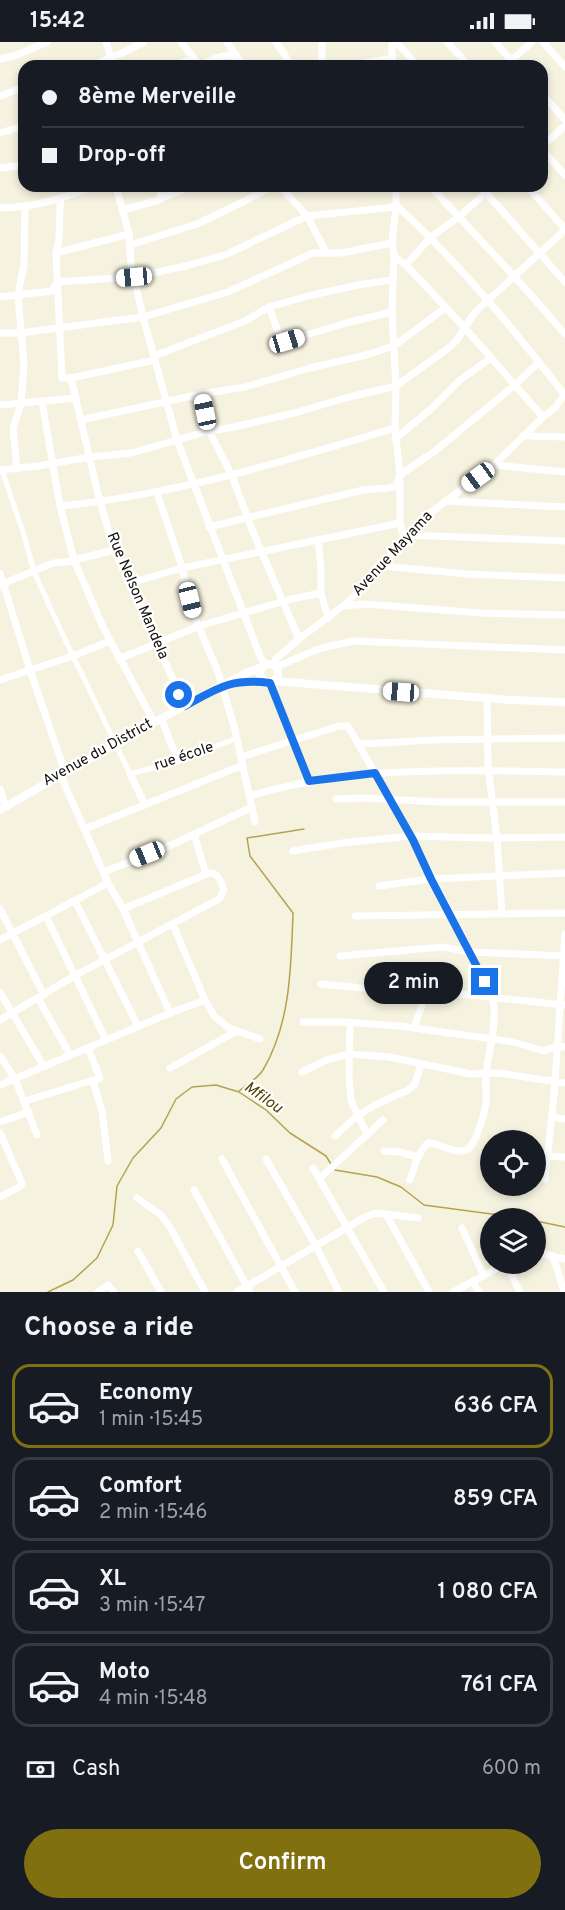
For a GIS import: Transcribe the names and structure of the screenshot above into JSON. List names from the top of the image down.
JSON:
{
  "streets": {
    "street": [
      "Avenue Mayama",
      "Rue Nelson Mandela",
      "Avenue du District",
      "rue école"
    ]
  },
  "crossings": [
    ["Avenue Mayama", "Avenue du District"],
    ["Rue Nelson Mandela", "Avenue du District"]
  ],
  "water": ["Mfilou"],
  "page": {
    "status": "15:42",
    "banner": ["8ème Merveille", "Drop-off"],
    "bubble": "2 min",
    "heading": "Choose a ride",
    "list": [
      {
        "name": "Economy",
        "note": "1 min · 15:45",
        "value": "636 CFA"
      },
      {
        "name": "Comfort",
        "note": "2 min · 15:46",
        "value": "859 CFA"
      },
      {
        "name": "XL",
        "note": "3 min · 15:47",
        "value": "1 080 CFA"
      },
      {
        "name": "Moto",
        "note": "4 min · 15:48",
        "value": "761 CFA"
      }
    ],
    "pay": ["Cash", "600 m"],
    "buttons": "Confirm"
  }
}
